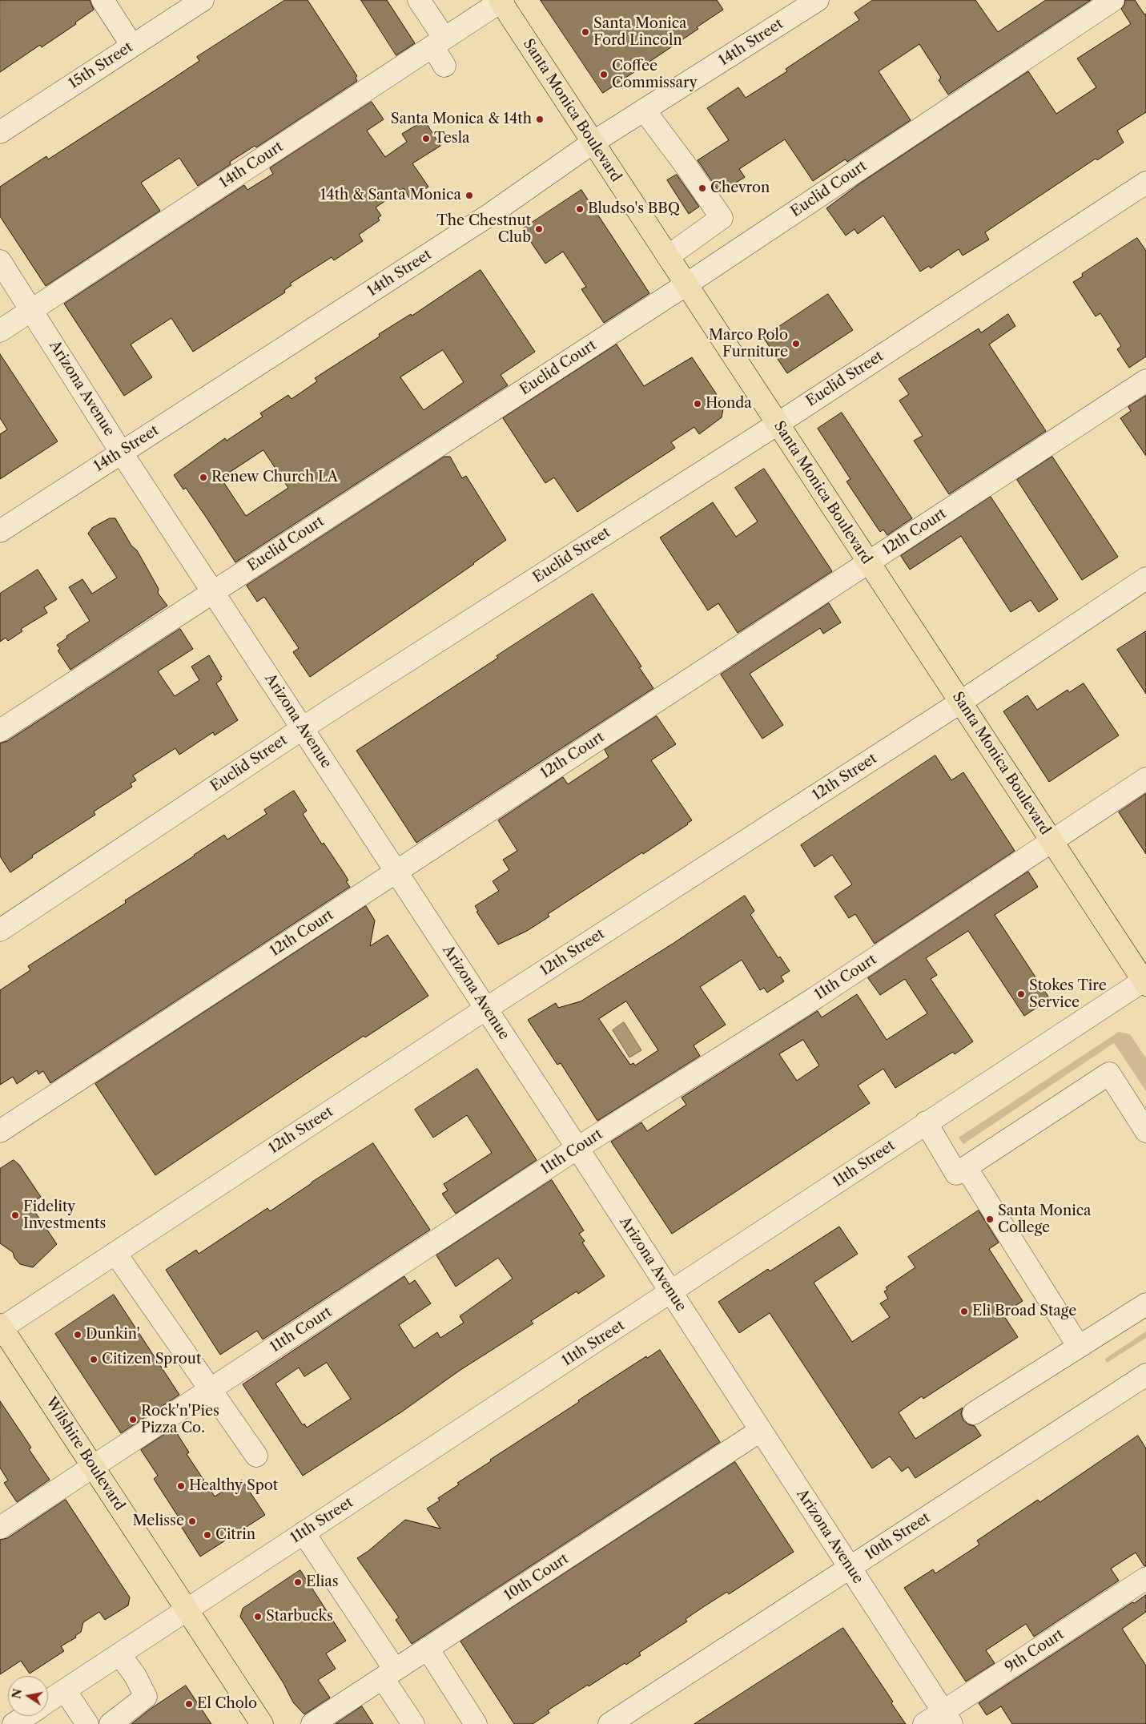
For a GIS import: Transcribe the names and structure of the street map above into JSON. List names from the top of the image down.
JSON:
{
  "streets": {
    "main road": ["Santa Monica Boulevard", "Wilshire Boulevard"],
    "street": [
      "14th Street",
      "15th Street",
      "14th Court",
      "Euclid Court",
      "Euclid Street",
      "Arizona Avenue",
      "12th Court",
      "12th Street",
      "11th Court",
      "11th Street",
      "10th Street",
      "10th Court",
      "9th Court"
    ]
  },
  "crossings": [
    ["14th Street", "Santa Monica Boulevard"],
    ["14th Street", "Arizona Avenue"],
    ["Santa Monica Boulevard", "14th Court"],
    ["Santa Monica Boulevard", "Euclid Court"],
    ["Santa Monica Boulevard", "Euclid Street"],
    ["Santa Monica Boulevard", "12th Court"],
    ["Santa Monica Boulevard", "12th Street"],
    ["Santa Monica Boulevard", "11th Court"],
    ["Santa Monica Boulevard", "11th Street"],
    ["14th Court", "Arizona Avenue"],
    ["Euclid Court", "Arizona Avenue"],
    ["Euclid Street", "Arizona Avenue"],
    ["Arizona Avenue", "12th Court"],
    ["Arizona Avenue", "12th Street"],
    ["Arizona Avenue", "11th Court"],
    ["Arizona Avenue", "11th Street"],
    ["Arizona Avenue", "10th Street"],
    ["Arizona Avenue", "10th Court"],
    ["Arizona Avenue", "9th Court"],
    ["12th Street", "Wilshire Boulevard"],
    ["11th Court", "Wilshire Boulevard"],
    ["11th Street", "Wilshire Boulevard"]
  ],
  "places": [
    "Santa Monica Ford Lincoln",
    "Coffee Commissary",
    "Santa Monica & 14th",
    "Tesla",
    "Chevron",
    "14th & Santa Monica",
    "Bludso's BBQ",
    "The Chestnut Club",
    "Marco Polo Furniture",
    "Honda",
    "Renew Church LA",
    "Stokes Tire Service",
    "Fidelity Investments",
    "Santa Monica College",
    "Eli Broad Stage",
    "Dunkin'",
    "Citizen Sprout",
    "Rock'n'Pies Pizza Co.",
    "Healthy Spot",
    "Melisse",
    "Citrin",
    "Elias",
    "Starbucks",
    "El Cholo"
  ],
  "north": "left"
}
